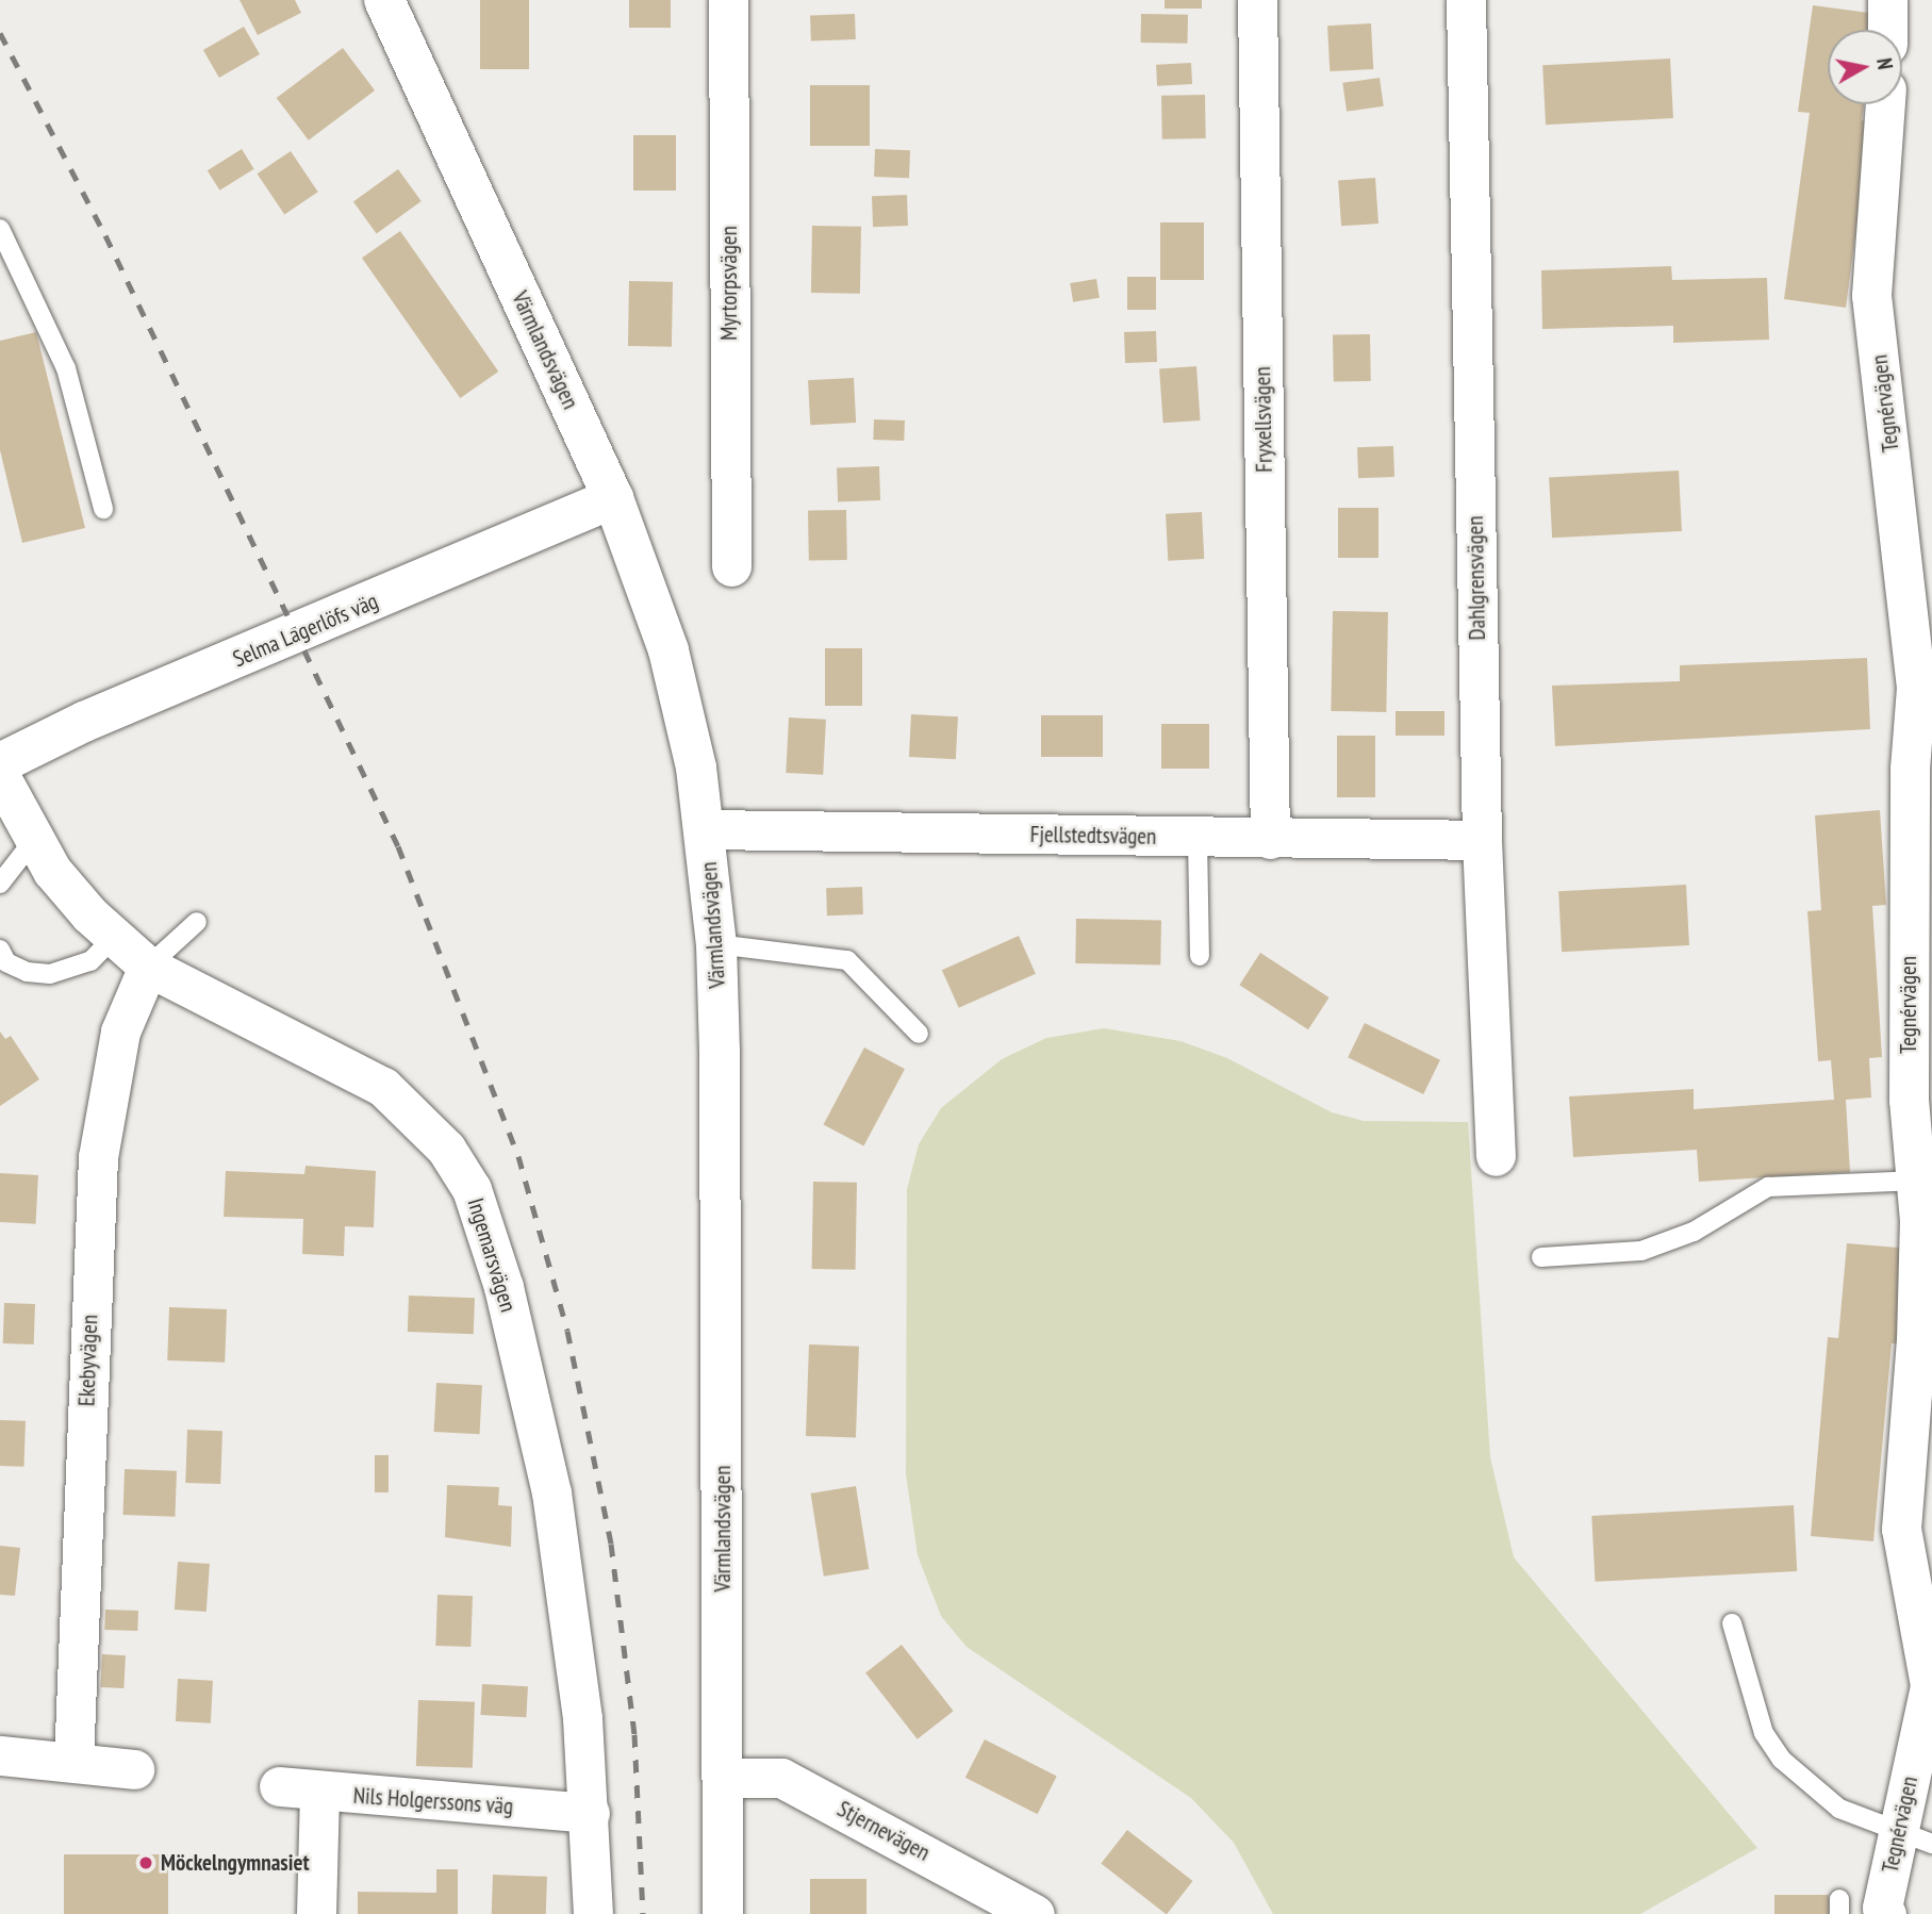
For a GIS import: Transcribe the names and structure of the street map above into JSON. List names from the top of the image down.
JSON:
{
  "streets": {
    "street": [
      "Myrtorpsvägen",
      "Värmlandsvägen",
      "Tegnérvägen",
      "Fryxellsvägen",
      "Dahlgrensvägen",
      "Selma Lagerlöfs väg",
      "Fjellstedtsvägen",
      "Ingemarsvägen",
      "Ekebyvägen",
      "Nils Holgerssons väg",
      "Stjernevägen"
    ]
  },
  "crossings": [
    ["Värmlandsvägen", "Selma Lagerlöfs väg"],
    ["Värmlandsvägen", "Fjellstedtsvägen"],
    ["Värmlandsvägen", "Stjernevägen"],
    ["Fryxellsvägen", "Fjellstedtsvägen"],
    ["Dahlgrensvägen", "Fjellstedtsvägen"],
    ["Ingemarsvägen", "Ekebyvägen"],
    ["Ingemarsvägen", "Nils Holgerssons väg"]
  ],
  "places": ["Möckelngymnasiet"],
  "north": "right"
}
